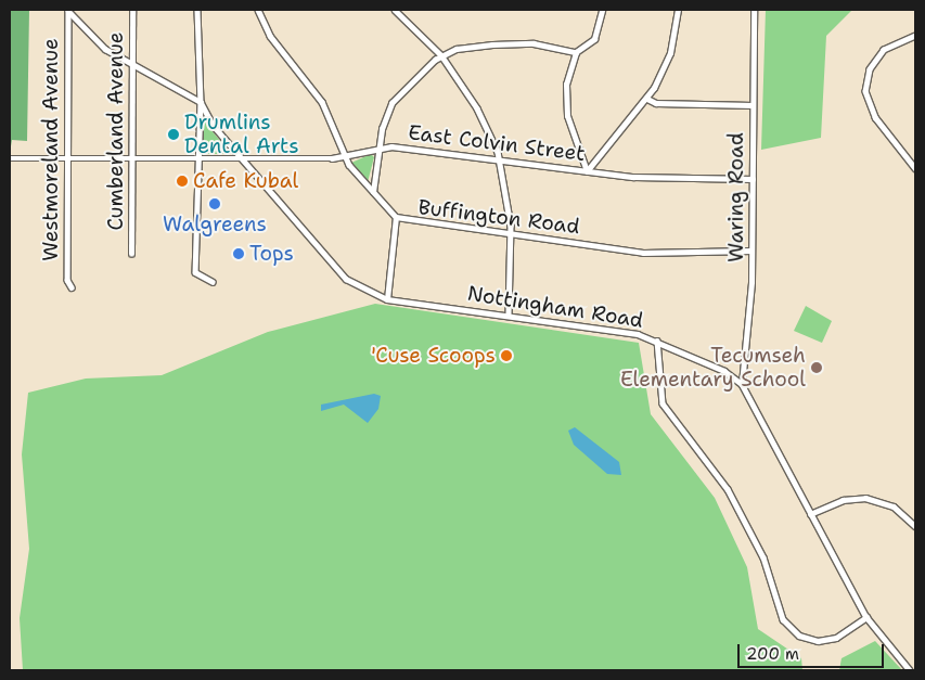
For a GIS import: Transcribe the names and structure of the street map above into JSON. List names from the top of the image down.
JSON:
{
  "streets": {
    "street": [
      "Cumberland Avenue",
      "East Colvin Street",
      "Westmoreland Avenue",
      "Waring Road",
      "Buffington Road",
      "Nottingham Road"
    ]
  },
  "crossings": [
    ["Cumberland Avenue", "East Colvin Street"],
    ["East Colvin Street", "Westmoreland Avenue"],
    ["East Colvin Street", "Waring Road"],
    ["East Colvin Street", "Buffington Road"],
    ["East Colvin Street", "Nottingham Road"],
    ["Waring Road", "Buffington Road"],
    ["Waring Road", "Nottingham Road"]
  ],
  "places": [
    "Drumlins Dental Arts",
    "Cafe Kubal",
    "Walgreens",
    "Tops",
    "'Cuse Scoops",
    "Tecumseh Elementary School"
  ],
  "scale_bar": "200 m"
}
